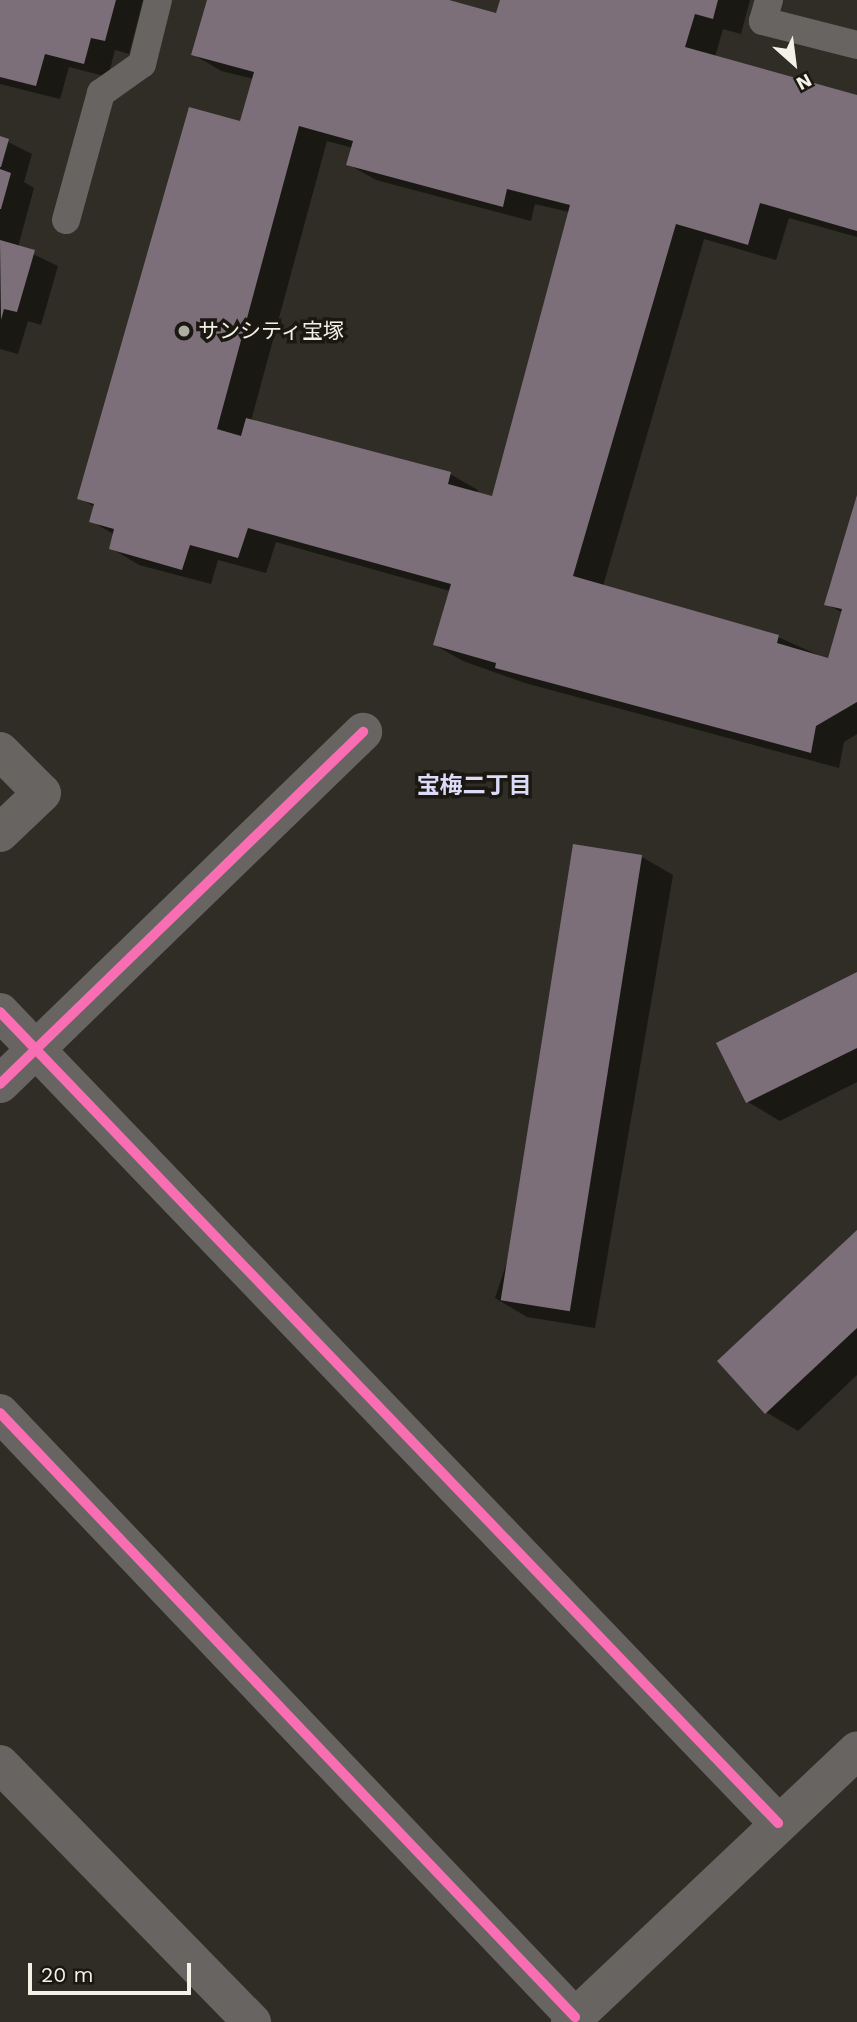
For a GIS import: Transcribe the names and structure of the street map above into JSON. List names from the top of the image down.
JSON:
{
  "districts": ["宝梅二丁目"],
  "places": ["サンシティ宝塚"],
  "scale_bar": "20 m",
  "north": "bottom right"
}
